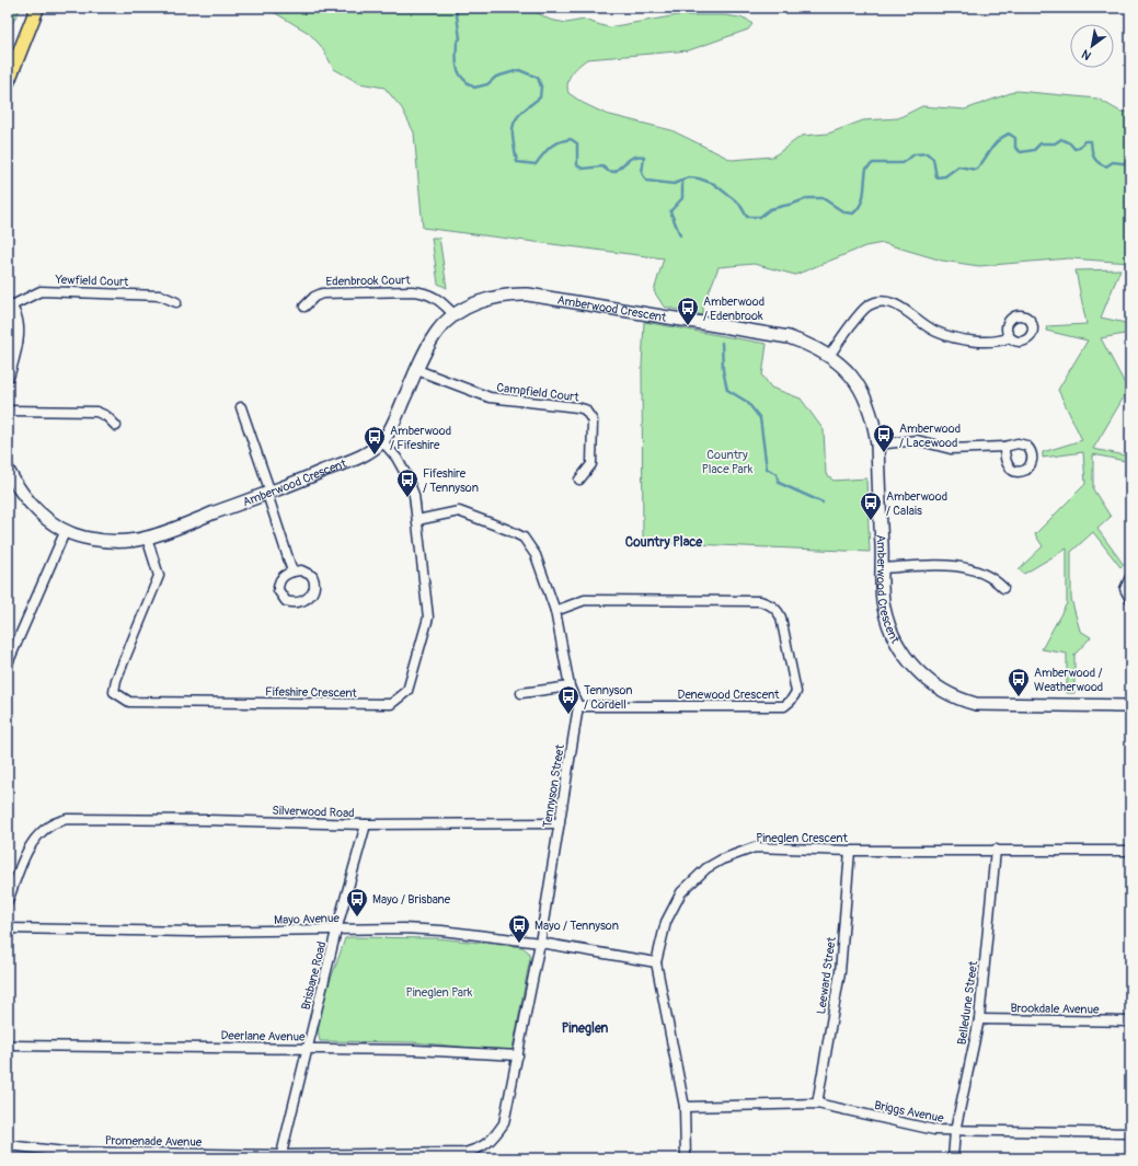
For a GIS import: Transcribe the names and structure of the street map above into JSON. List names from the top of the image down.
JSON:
{
  "streets": {
    "street": [
      "Yewfield Court",
      "Edenbrook Court",
      "Amberwood Crescent",
      "Campfield Court",
      "Fifeshire Crescent",
      "Denewood Crescent",
      "Tennyson Street",
      "Silverwood Road",
      "Pineglen Crescent",
      "Mayo Avenue",
      "Brisbane Road",
      "Leeward Street",
      "Belledune Street",
      "Brookdale Avenue",
      "Deerlane Avenue",
      "Briggs Avenue",
      "Promenade Avenue"
    ]
  },
  "crossings": [
    ["Edenbrook Court", "Amberwood Crescent"],
    ["Amberwood Crescent", "Campfield Court"],
    ["Amberwood Crescent", "Fifeshire Crescent"],
    ["Denewood Crescent", "Tennyson Street"],
    ["Tennyson Street", "Silverwood Road"],
    ["Tennyson Street", "Mayo Avenue"],
    ["Tennyson Street", "Deerlane Avenue"],
    ["Tennyson Street", "Promenade Avenue"],
    ["Silverwood Road", "Brisbane Road"],
    ["Pineglen Crescent", "Mayo Avenue"],
    ["Pineglen Crescent", "Leeward Street"],
    ["Pineglen Crescent", "Belledune Street"],
    ["Pineglen Crescent", "Briggs Avenue"],
    ["Mayo Avenue", "Brisbane Road"],
    ["Brisbane Road", "Deerlane Avenue"],
    ["Brisbane Road", "Promenade Avenue"],
    ["Leeward Street", "Briggs Avenue"],
    ["Belledune Street", "Brookdale Avenue"],
    ["Belledune Street", "Briggs Avenue"]
  ],
  "districts": ["Country Place", "Pineglen"],
  "parks": ["Country Place Park", "Pineglen Park"],
  "places": {
    "bus stop": [
      "Amberwood / Edenbrook",
      "Amberwood / Lacewood",
      "Amberwood / Fifeshire",
      "Fifeshire / Tennyson",
      "Amberwood / Calais",
      "Amberwood / Weatherwood",
      "Tennyson / Cordell",
      "Mayo / Brisbane",
      "Mayo / Tennyson"
    ]
  },
  "north": "bottom left"
}
